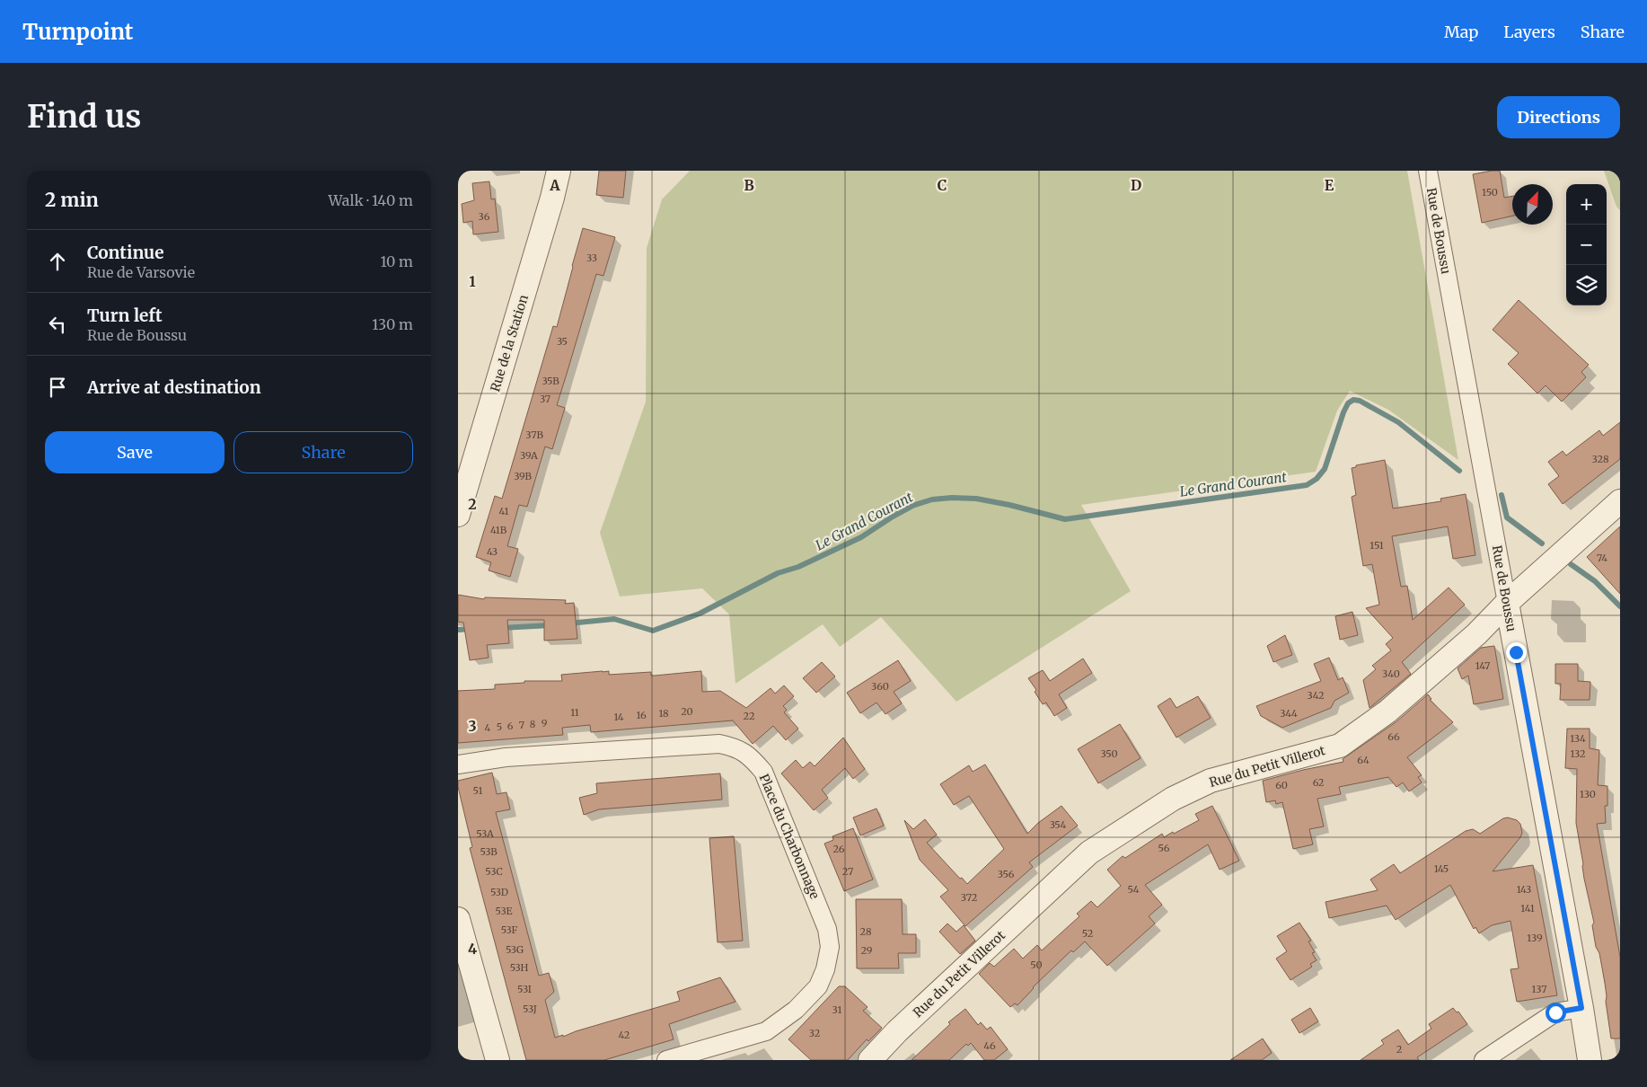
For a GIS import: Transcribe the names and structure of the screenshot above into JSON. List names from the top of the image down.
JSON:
{
  "streets": {
    "street": [
      "Rue de Boussu",
      "Rue de la Station",
      "Rue du Petit Villerot",
      "Place du Charbonnage"
    ]
  },
  "crossings": [
    ["Rue de Boussu", "Rue du Petit Villerot"]
  ],
  "water": ["Le Grand Courant"],
  "house_numbers": [
    "150",
    "36",
    "33",
    "35",
    "35B",
    "37",
    "37B",
    "39A",
    "328",
    "39B",
    "41",
    "41B",
    "151",
    "43",
    "74",
    "147",
    "340",
    "360",
    "342",
    "20",
    "11",
    "18",
    "344",
    "16",
    "22",
    "14",
    "9",
    "8",
    "7",
    "6",
    "5",
    "4",
    "66",
    "134",
    "350",
    "132",
    "64",
    "62",
    "60",
    "51",
    "130",
    "354",
    "53A",
    "56",
    "26",
    "53B",
    "145",
    "53C",
    "27",
    "356",
    "54",
    "143",
    "53D",
    "372",
    "141",
    "53E",
    "53F",
    "28",
    "52",
    "139",
    "53G",
    "29",
    "50",
    "53H",
    "53I",
    "137",
    "53J",
    "31",
    "32",
    "42",
    "46",
    "2"
  ],
  "north": "top right",
  "page": {
    "header": "Turnpoint",
    "nav": ["Map", "Layers", "Share"],
    "buttons": [
      "Directions",
      ["Save", "Share"]
    ],
    "title": "Find us",
    "heading": ["2 min", "Walk · 140 m"],
    "map_buttons": ["+", "−"],
    "list": [
      ["Continue", "Rue de Varsovie", "10 m"],
      ["Turn left", "Rue de Boussu", "130 m"],
      "Arrive at destination"
    ]
  },
  "grid": {
    "columns": [
      "A",
      "B",
      "C",
      "D",
      "E"
    ],
    "rows": [
      "1",
      "2",
      "3",
      "4"
    ]
  }
}
